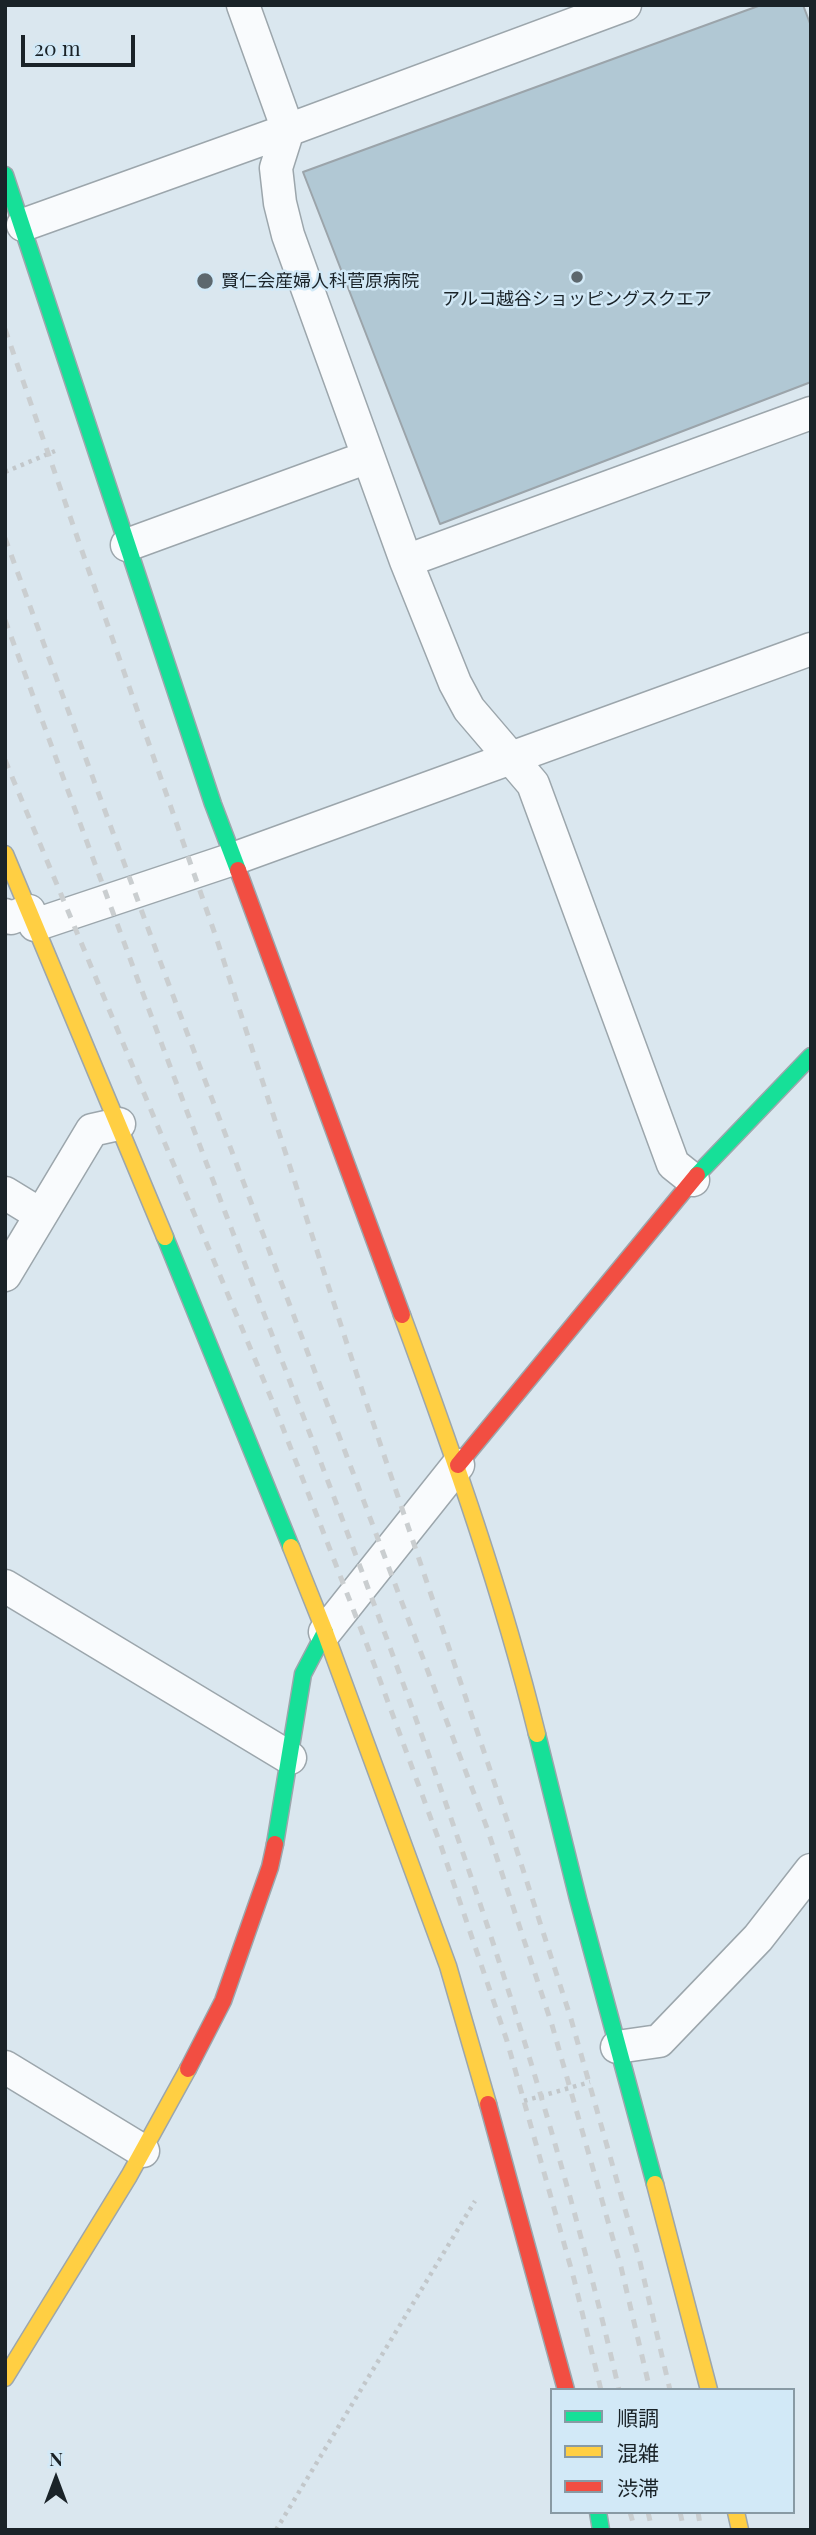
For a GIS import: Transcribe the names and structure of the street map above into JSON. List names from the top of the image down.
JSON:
{
  "places": ["アルコ越谷ショッピングスクエア", "賢仁会産婦人科菅原病院"],
  "legend": ["順調", "混雑", "渋滞"],
  "scale_bar": "20 m",
  "north": "top"
}
